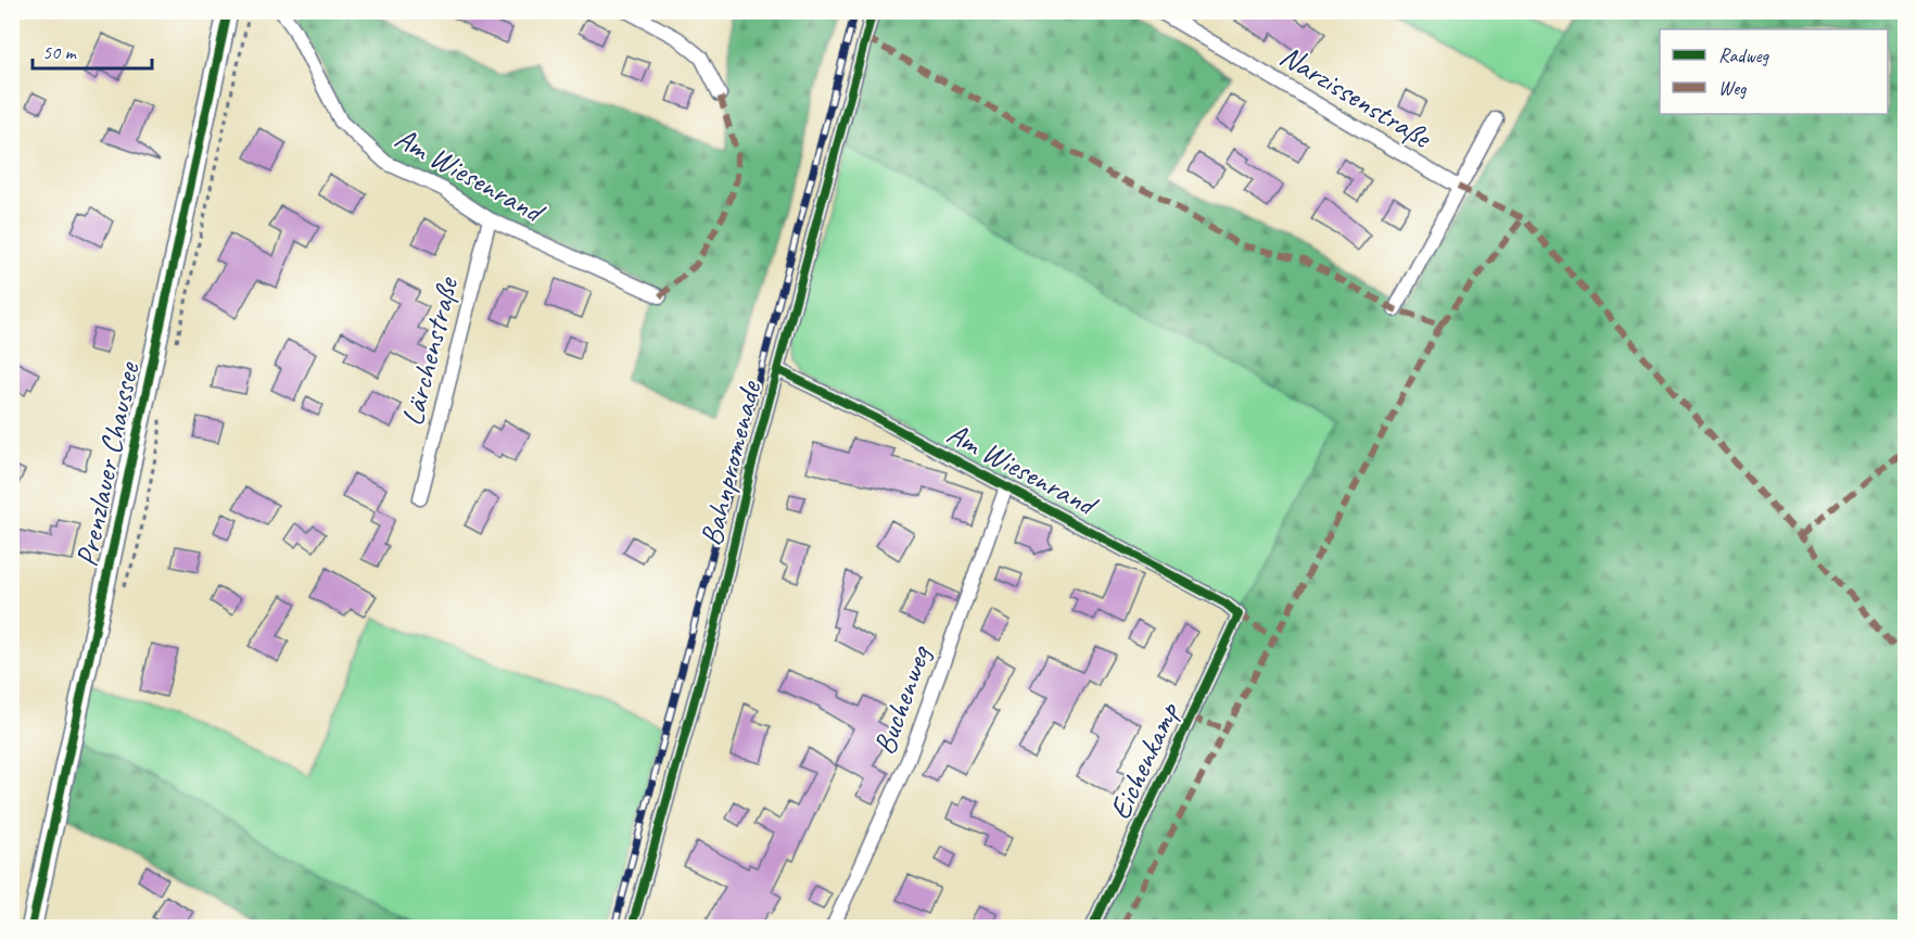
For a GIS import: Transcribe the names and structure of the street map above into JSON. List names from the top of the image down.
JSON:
{
  "streets": {
    "main road": ["Prenzlauer Chaussee"],
    "street": [
      "Narzissenstraße",
      "Am Wiesenrand",
      "Lärchenstraße",
      "Bahnpromenade",
      "Buchenweg",
      "Eichenkamp"
    ]
  },
  "crossings": [
    ["Am Wiesenrand", "Lärchenstraße"],
    ["Am Wiesenrand", "Bahnpromenade"],
    ["Am Wiesenrand", "Buchenweg"],
    ["Am Wiesenrand", "Eichenkamp"]
  ],
  "legend": ["Radweg", "Weg"],
  "scale_bar": "50 m"
}
